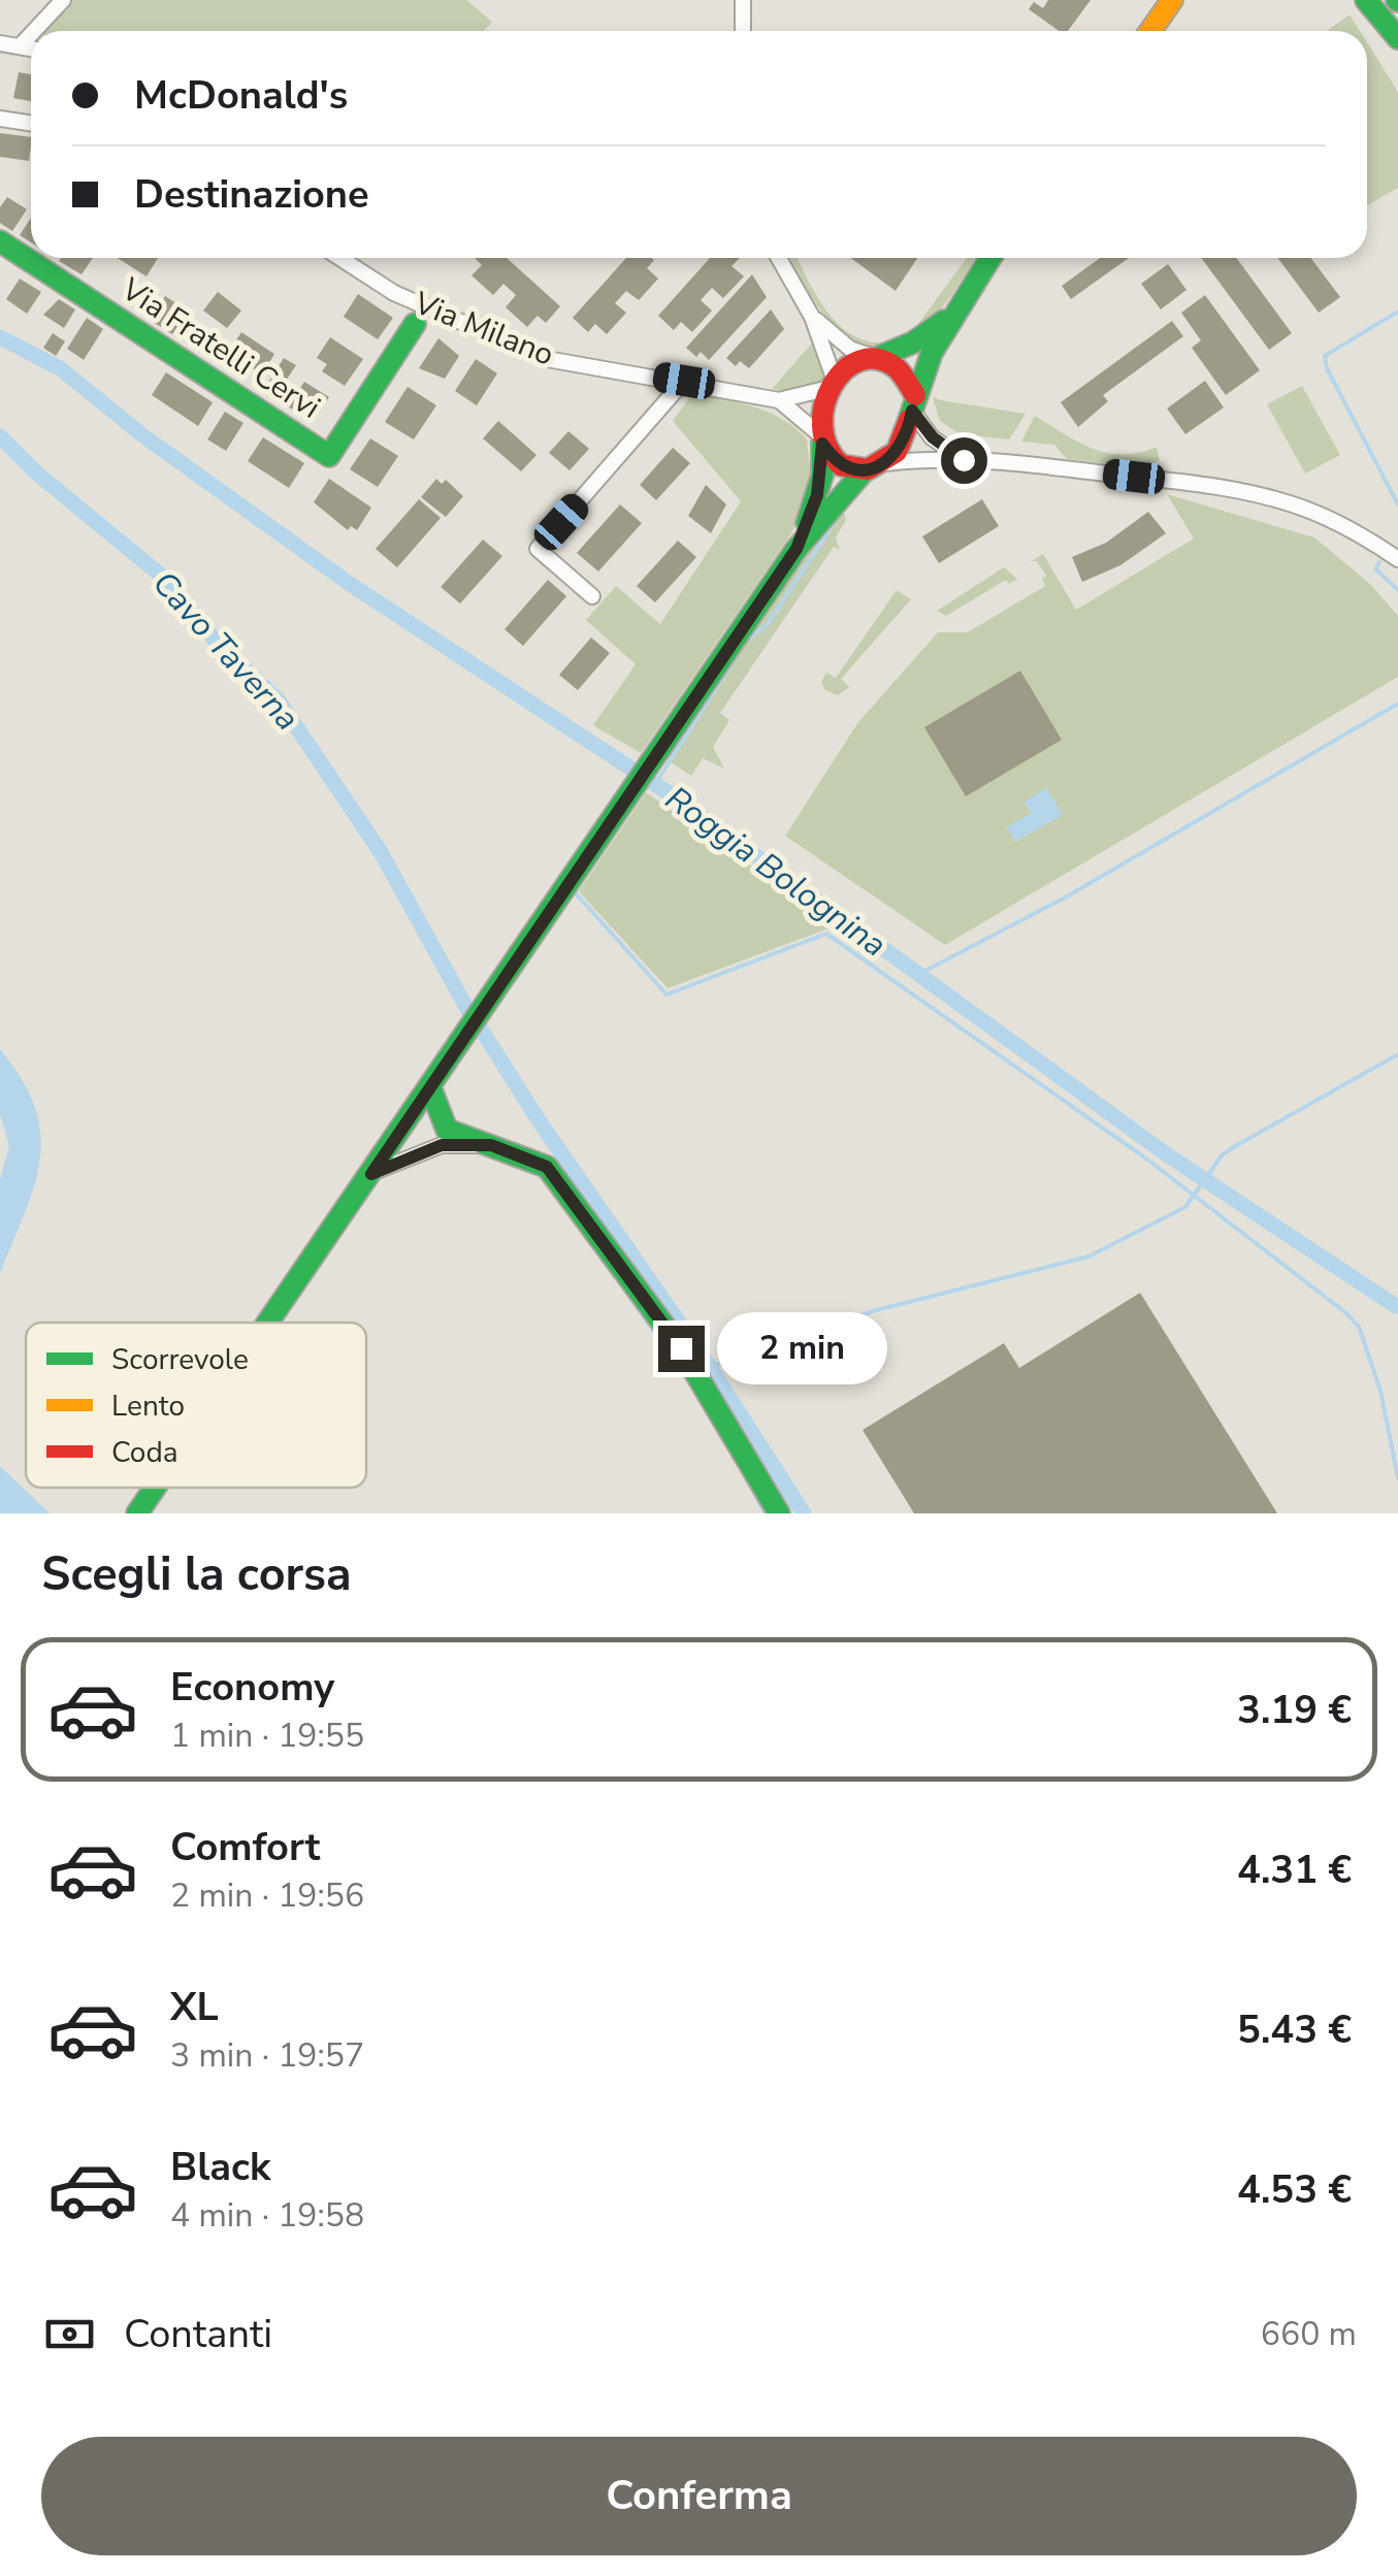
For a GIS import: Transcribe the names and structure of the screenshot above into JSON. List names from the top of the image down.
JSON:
{
  "streets": {
    "main road": ["Via Fratelli Cervi"],
    "street": ["Via Milano"]
  },
  "water": ["Cavo Taverna", "Roggia Bolognina"],
  "legend": ["Scorrevole", "Lento", "Coda"],
  "page": {
    "banner": ["McDonald's", "Destinazione"],
    "bubble": "2 min",
    "heading": "Scegli la corsa",
    "list": [
      {
        "name": "Economy",
        "note": "1 min · 19:55",
        "value": "3.19 €"
      },
      {
        "name": "Comfort",
        "note": "2 min · 19:56",
        "value": "4.31 €"
      },
      {
        "name": "XL",
        "note": "3 min · 19:57",
        "value": "5.43 €"
      },
      {
        "name": "Black",
        "note": "4 min · 19:58",
        "value": "4.53 €"
      }
    ],
    "pay": ["Contanti", "660 m"],
    "buttons": "Conferma"
  }
}
